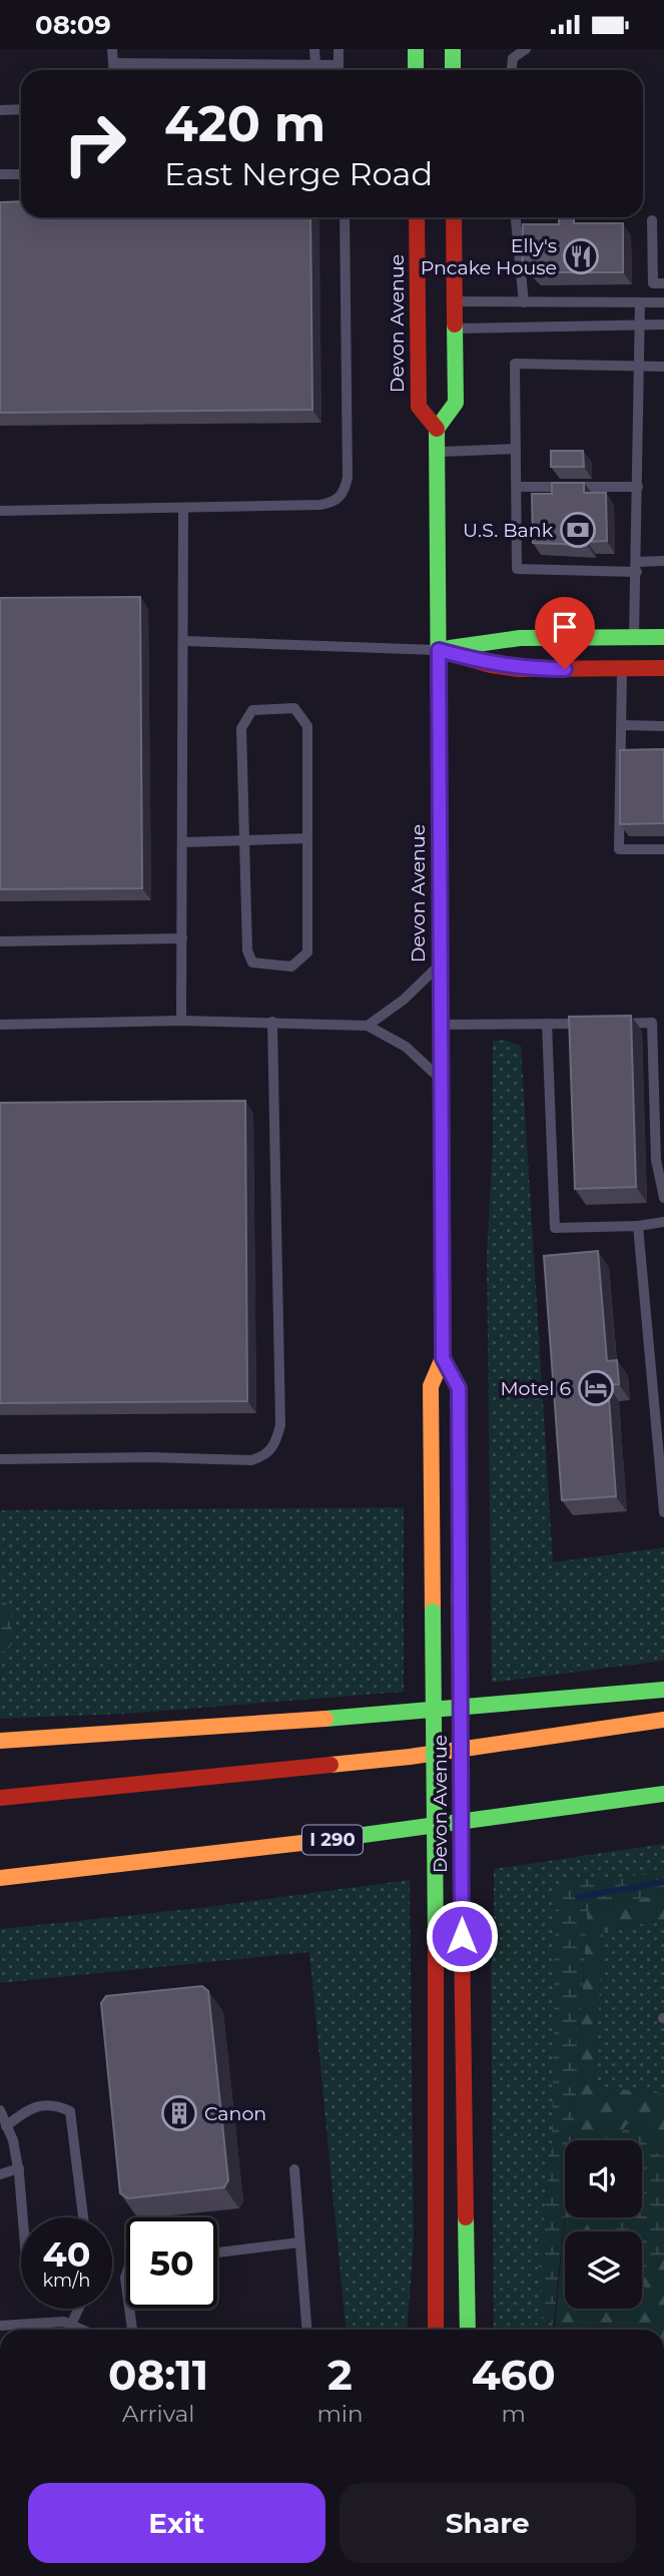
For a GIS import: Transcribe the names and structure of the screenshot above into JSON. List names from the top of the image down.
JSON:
{
  "streets": {
    "main road": ["Devon Avenue", "I 290"]
  },
  "places": {
    "restaurant": ["Elly's Pncake House"],
    "bank": ["U.S. Bank"],
    "hotel": ["Motel 6"],
    "building": ["Canon"]
  },
  "page": {
    "status": "08:09",
    "turn": ["420 m", "East Nerge Road"],
    "speed": "40 km/h",
    "limit": "50",
    "eta": [
      "08:11",
      "Arrival",
      "2",
      "min",
      "460",
      "m"
    ],
    "buttons": ["Exit", "Share"]
  }
}
